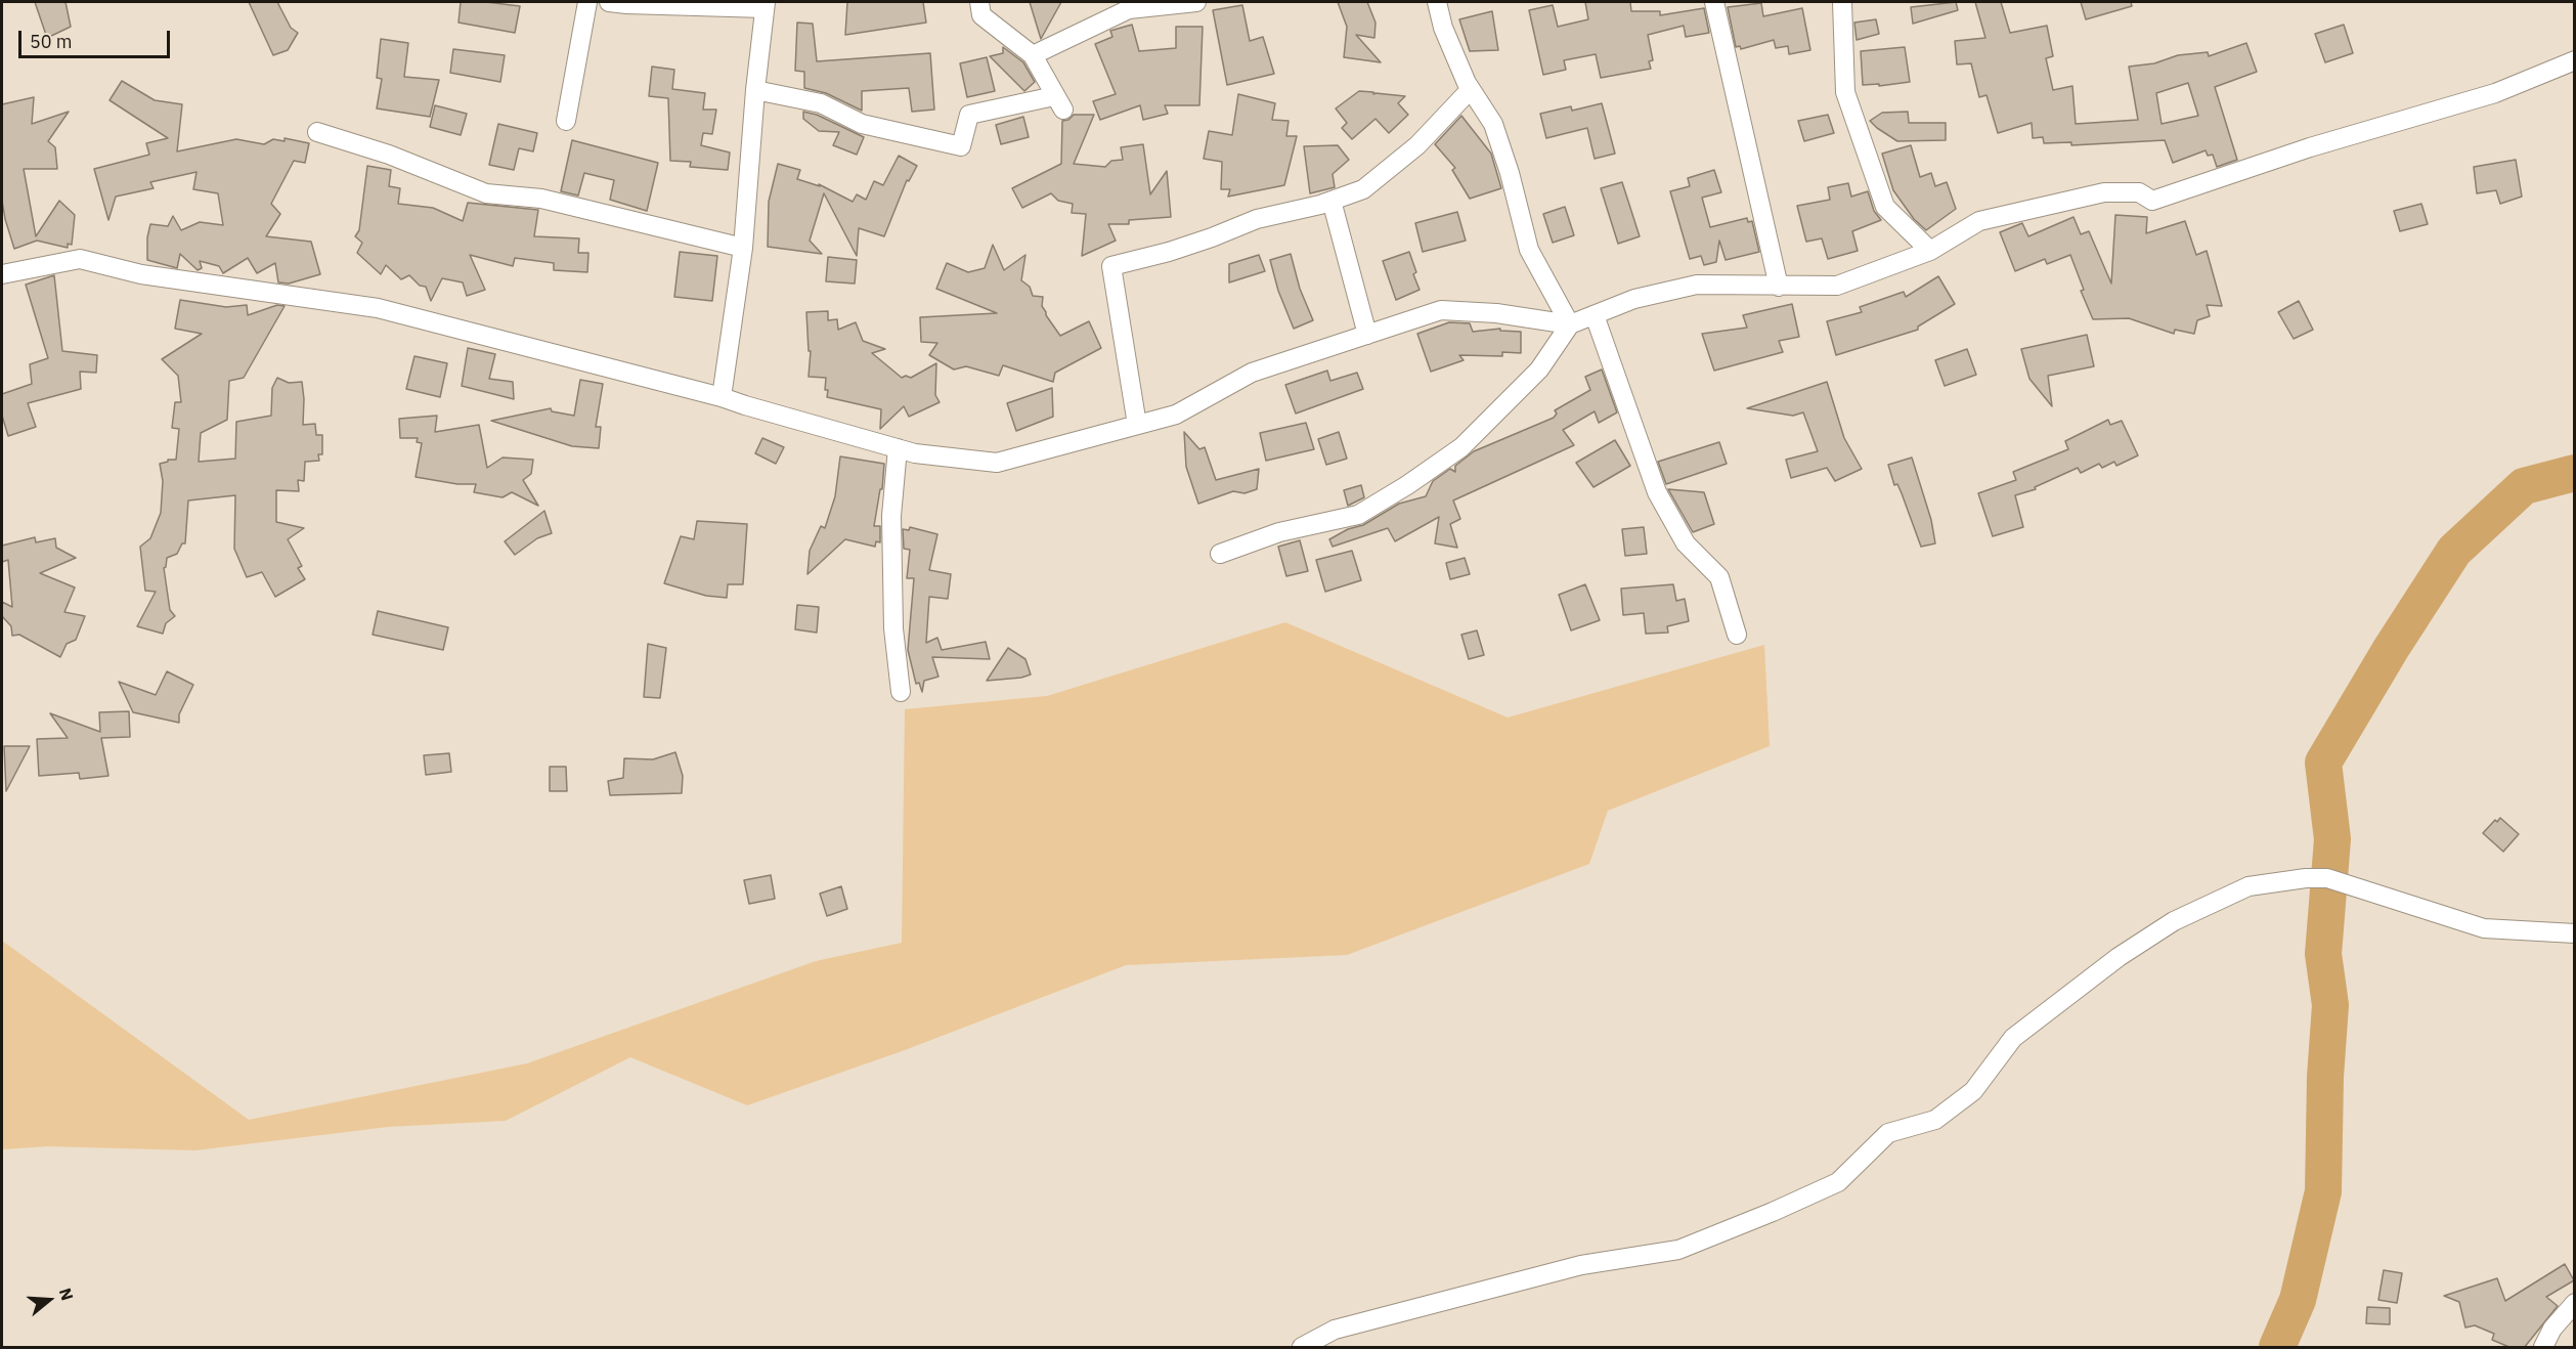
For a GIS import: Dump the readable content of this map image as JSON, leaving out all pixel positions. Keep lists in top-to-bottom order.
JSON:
{
  "scale_bar": "50 m",
  "north": "right"
}
